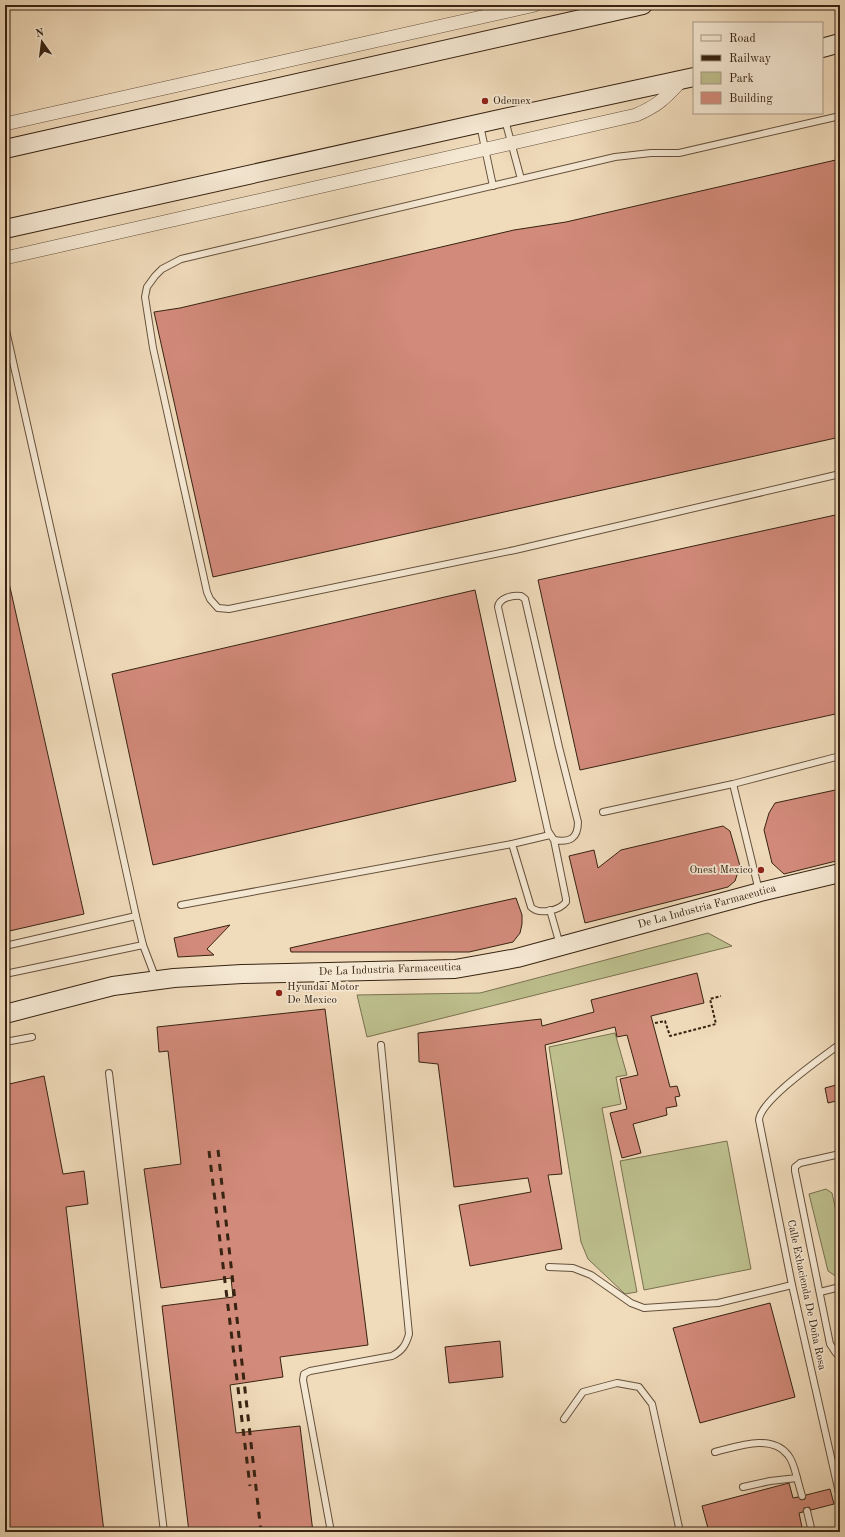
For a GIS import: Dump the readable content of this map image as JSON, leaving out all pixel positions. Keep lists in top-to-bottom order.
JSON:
{
  "streets": {
    "main road": ["De La Industria Farmaceutica"],
    "lane": ["Calle Exhacienda De Doña Rosa"]
  },
  "places": ["Odemex", "Onest Mexico", "Hyundai Motor De Mexico"],
  "legend": [
    "Road",
    "Railway",
    "Park",
    "Building"
  ],
  "north": "top"
}
